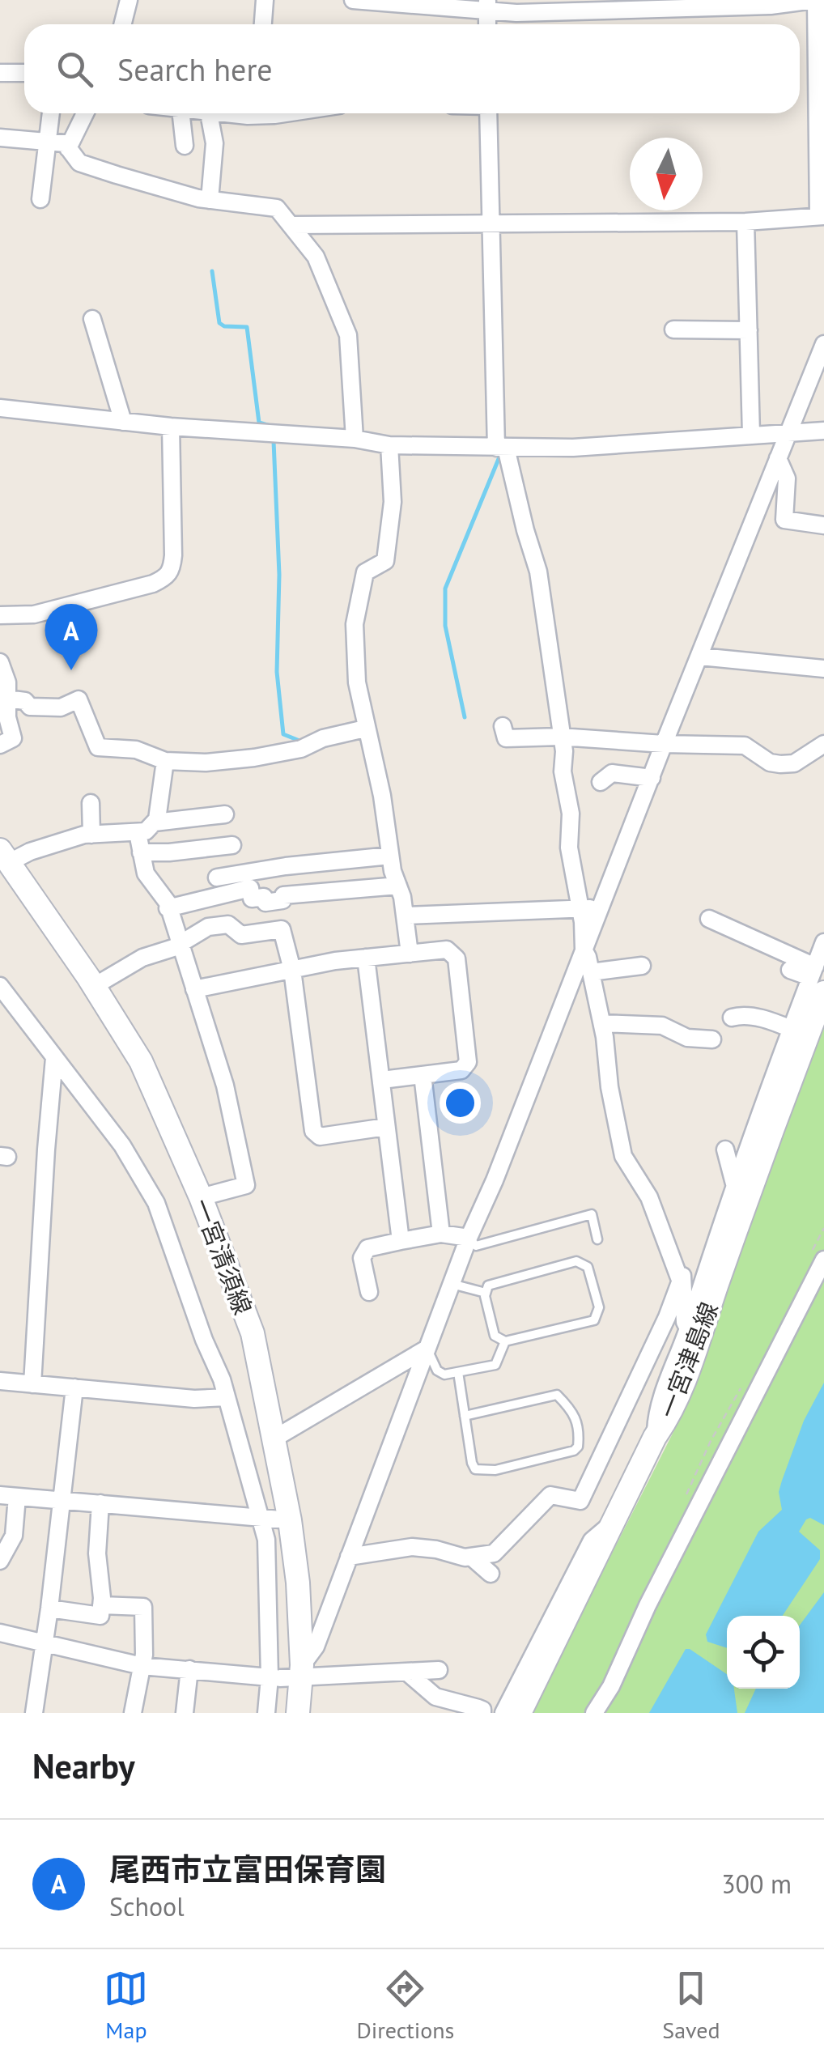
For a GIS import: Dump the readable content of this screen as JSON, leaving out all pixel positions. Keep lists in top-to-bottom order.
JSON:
{
  "streets": {
    "main road": ["一宮清須線", "一宮津島線"]
  },
  "north": "bottom",
  "page": {
    "search": "Search here",
    "pins": "A",
    "heading": "Nearby",
    "list": [
      {
        "mark": "A",
        "name": "尾西市立富田保育園",
        "note": "School",
        "value": "300 m"
      }
    ],
    "nav": ["Map", "Directions", "Saved"]
  }
}
